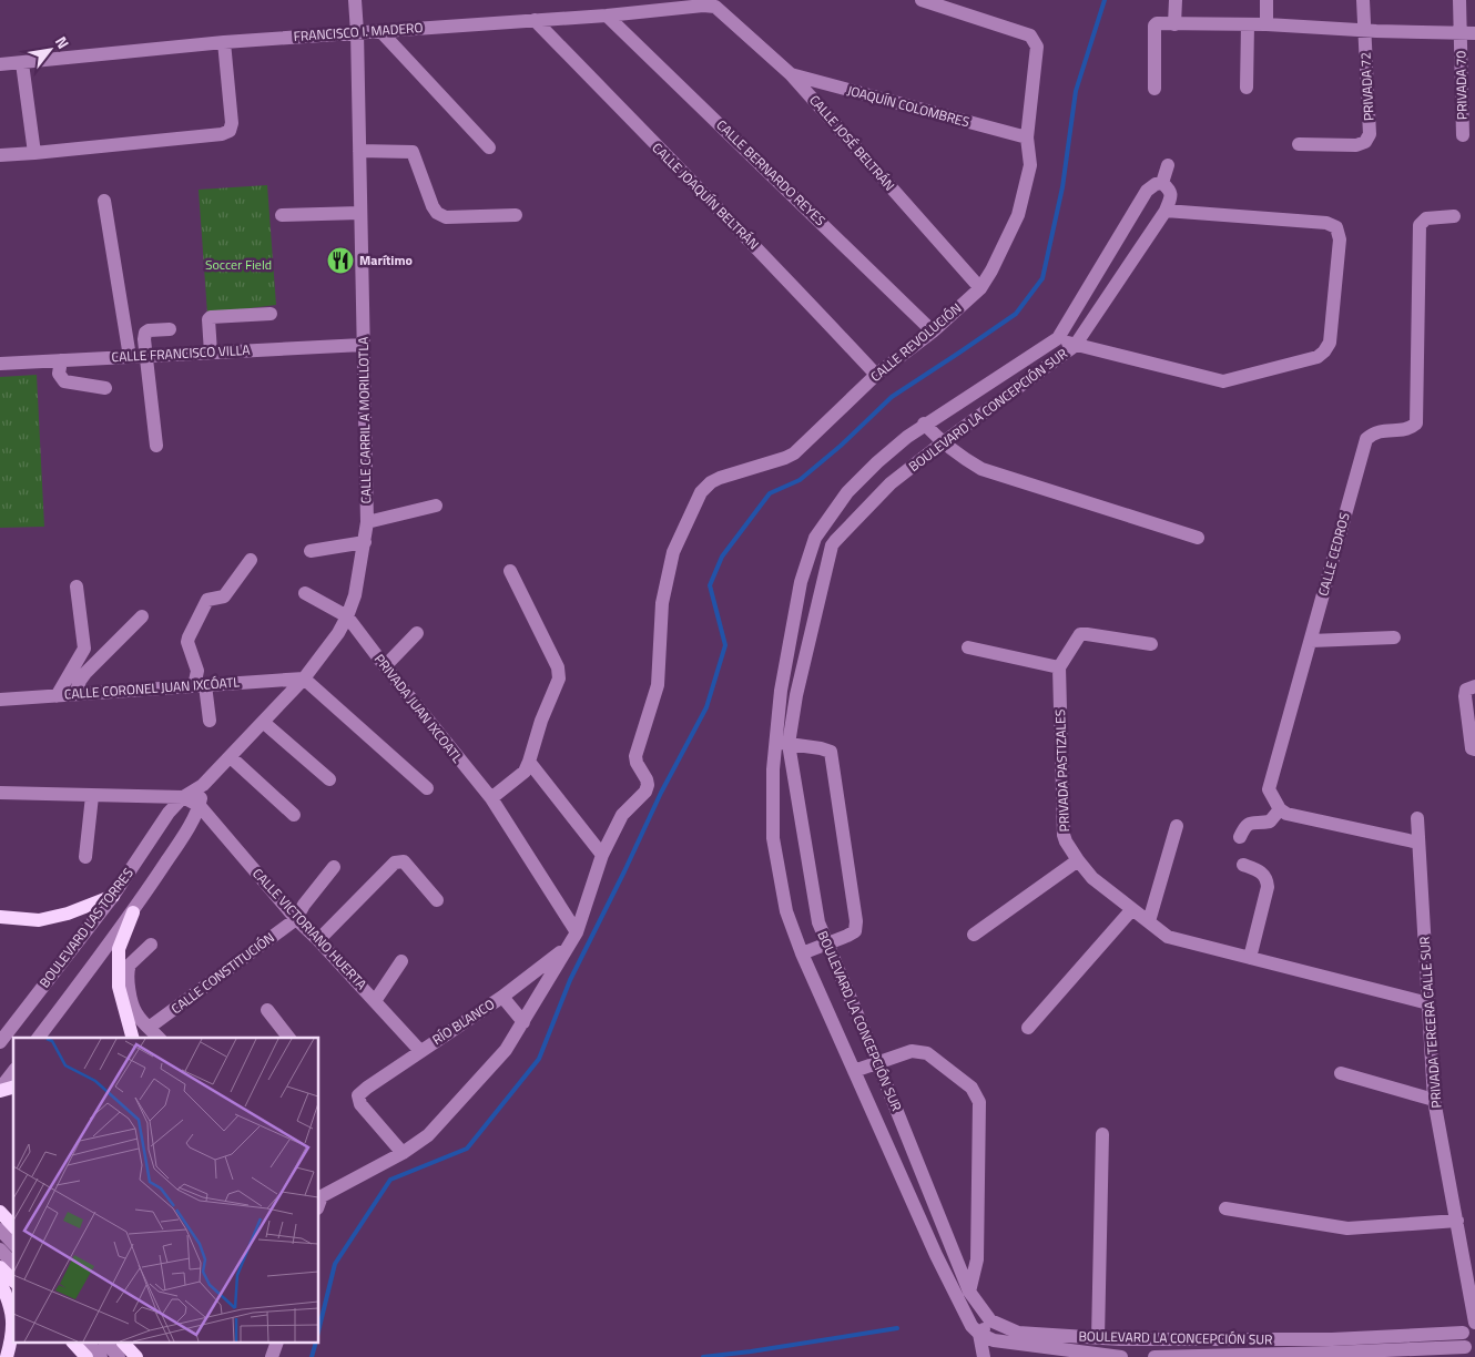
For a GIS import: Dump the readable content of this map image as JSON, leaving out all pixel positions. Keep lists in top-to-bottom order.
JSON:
{
  "streets": {
    "street": [
      "FRANCISCO I. MADERO",
      "PRIVADA 70",
      "PRIVADA 72",
      "JOAQUÍN COLOMBRES",
      "CALLE JOSÉ BELTRÁN",
      "CALLE BERNARDO REYES",
      "CALLE JOAQUÍN BELTRÁN",
      "CALLE REVOLUCIÓN",
      "CALLE FRANCISCO VILLA",
      "BOULEVARD LA CONCEPCIÓN SUR",
      "CALLE CARRIL A MORILLOTLA",
      "CALLE CEDROS",
      "CALLE CORONEL JUAN IXCÓATL",
      "PRIVADA JUAN IXCOATL",
      "PRIVADA PASTIZALES",
      "BOULEVARD LAS TORRES",
      "CALLE VICTORIANO HUERTA",
      "CALLE CONSTITUCIÓN",
      "RÍO BLANCO",
      "PRIVADA TERCERA CALLE SUR"
    ]
  },
  "crossings": [
    ["FRANCISCO I. MADERO", "CALLE JOSÉ BELTRÁN"],
    ["FRANCISCO I. MADERO", "CALLE BERNARDO REYES"],
    ["FRANCISCO I. MADERO", "CALLE JOAQUÍN BELTRÁN"],
    ["FRANCISCO I. MADERO", "CALLE CARRIL A MORILLOTLA"],
    ["JOAQUÍN COLOMBRES", "CALLE JOSÉ BELTRÁN"],
    ["JOAQUÍN COLOMBRES", "CALLE REVOLUCIÓN"],
    ["CALLE JOSÉ BELTRÁN", "CALLE REVOLUCIÓN"],
    ["CALLE BERNARDO REYES", "CALLE REVOLUCIÓN"],
    ["CALLE JOAQUÍN BELTRÁN", "CALLE REVOLUCIÓN"],
    ["CALLE FRANCISCO VILLA", "CALLE CARRIL A MORILLOTLA"],
    ["CALLE CARRIL A MORILLOTLA", "CALLE CORONEL JUAN IXCÓATL"],
    ["CALLE CARRIL A MORILLOTLA", "PRIVADA JUAN IXCOATL"],
    ["CALLE CARRIL A MORILLOTLA", "BOULEVARD LAS TORRES"],
    ["PRIVADA PASTIZALES", "PRIVADA TERCERA CALLE SUR"],
    ["BOULEVARD LAS TORRES", "CALLE VICTORIANO HUERTA"],
    ["CALLE VICTORIANO HUERTA", "CALLE CONSTITUCIÓN"],
    ["CALLE VICTORIANO HUERTA", "RÍO BLANCO"]
  ],
  "parks": ["Soccer Field"],
  "places": {
    "restaurant": ["Marítimo"]
  },
  "north": "top right"
}
